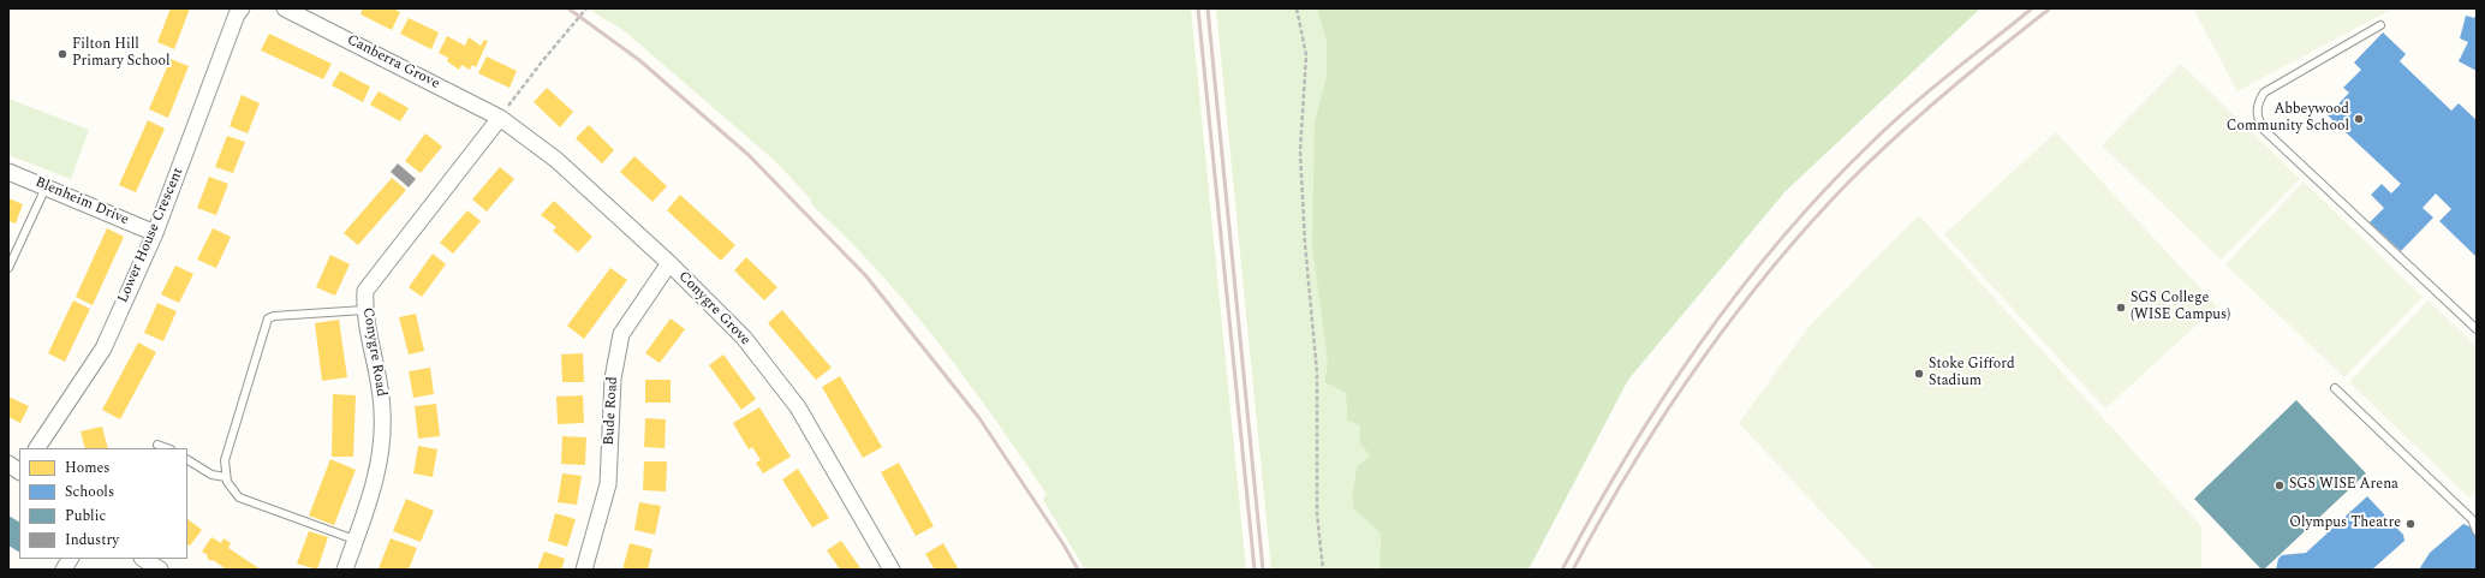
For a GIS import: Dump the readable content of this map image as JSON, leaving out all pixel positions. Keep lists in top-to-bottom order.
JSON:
{
  "streets": {
    "street": [
      "Canberra Grove",
      "Blenheim Drive",
      "Lower House Crescent",
      "Conygre Grove",
      "Conygre Road",
      "Bude Road"
    ]
  },
  "crossings": [
    ["Canberra Grove", "Conygre Grove"],
    ["Canberra Grove", "Conygre Road"],
    ["Blenheim Drive", "Lower House Crescent"],
    ["Conygre Grove", "Conygre Road"],
    ["Conygre Grove", "Bude Road"]
  ],
  "places": [
    "Filton Hill Primary School",
    "Abbeywood Community School",
    "SGS College (WISE Campus)",
    "Stoke Gifford Stadium",
    "SGS WISE Arena",
    "Olympus Theatre"
  ],
  "legend": [
    "Homes",
    "Schools",
    "Public",
    "Industry"
  ]
}
